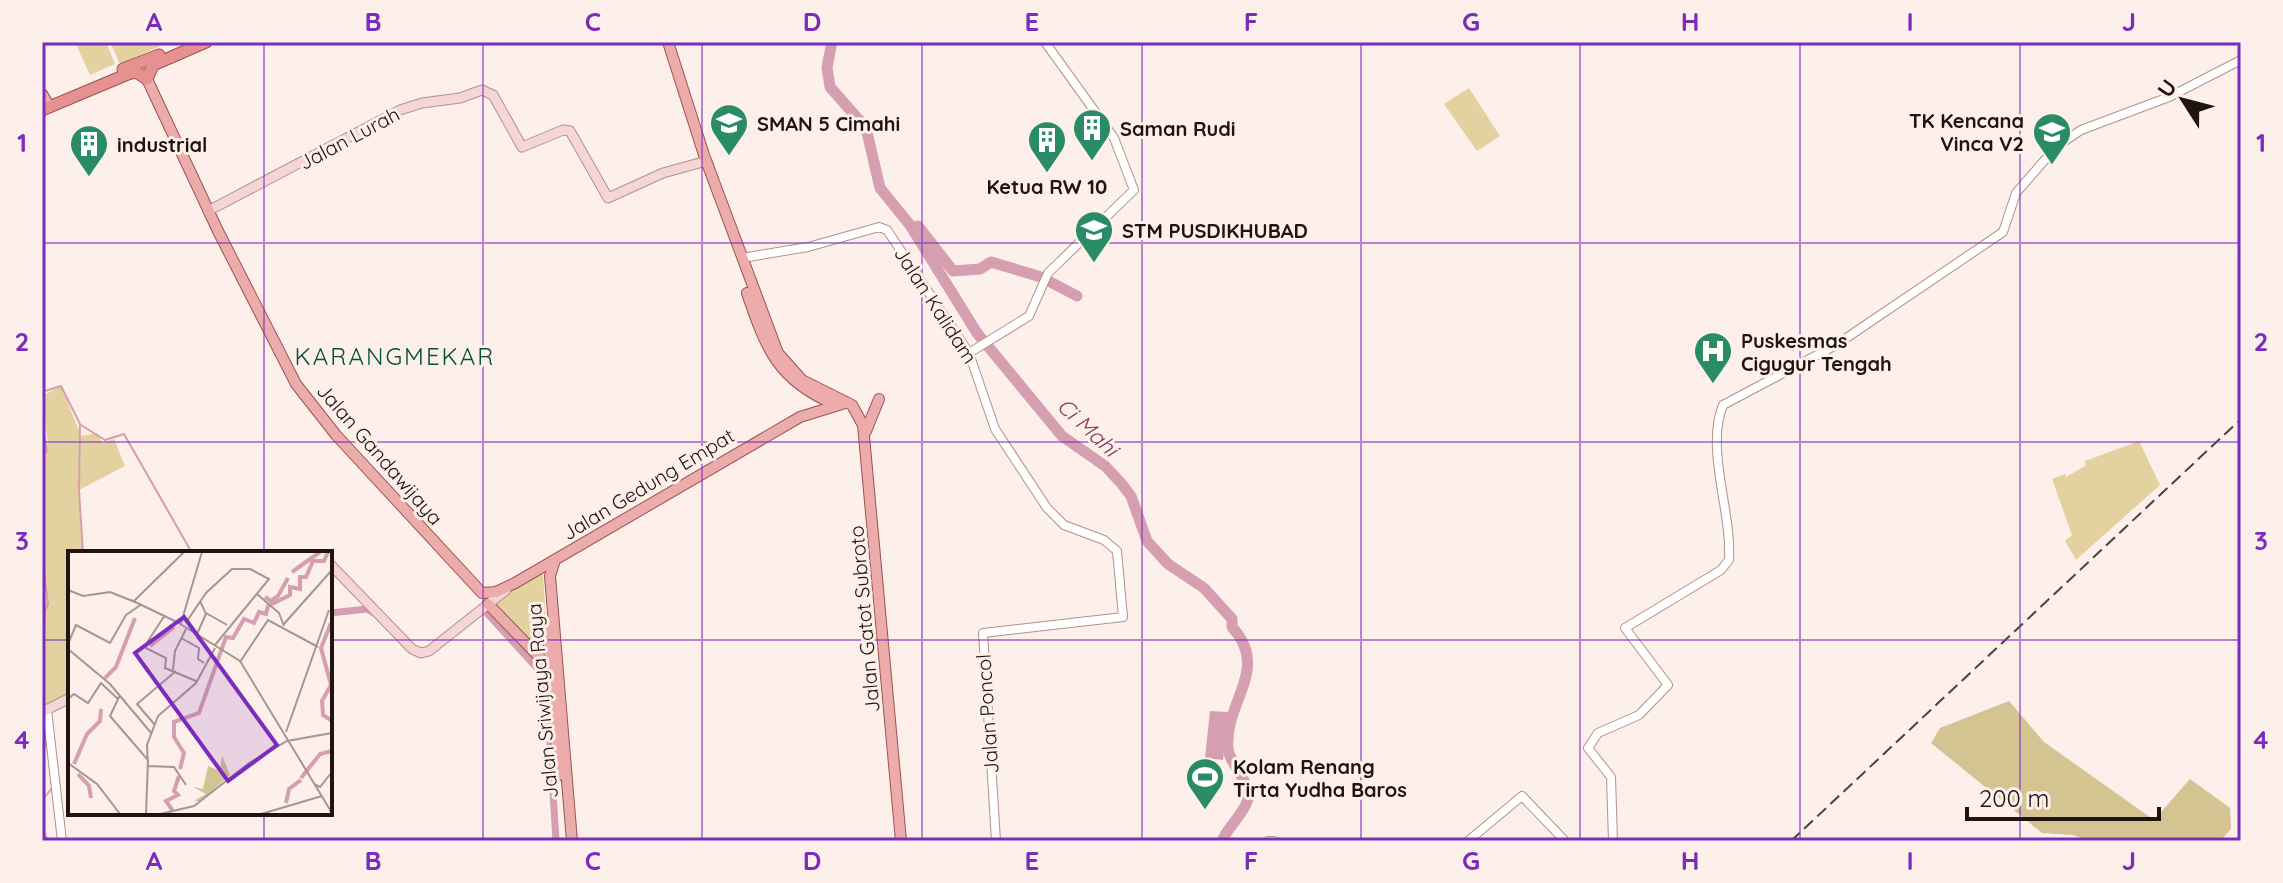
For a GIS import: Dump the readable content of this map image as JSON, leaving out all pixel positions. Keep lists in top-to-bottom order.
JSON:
{
  "streets": {
    "main road": [
      "Jalan Lurah",
      "Jalan Gandawijaya",
      "Jalan Gedung Empat",
      "Jalan Gatot Subroto",
      "Jalan Sriwijaya Raya"
    ],
    "street": ["Jalan Kalidam", "Jalan Poncol"]
  },
  "crossings": [
    ["Jalan Lurah", "Jalan Gandawijaya"],
    ["Jalan Kalidam", "Jalan Poncol"],
    ["Jalan Gandawijaya", "Jalan Gedung Empat"],
    ["Jalan Gedung Empat", "Jalan Gatot Subroto"],
    ["Jalan Gedung Empat", "Jalan Sriwijaya Raya"]
  ],
  "districts": ["KARANGMEKAR"],
  "water": ["Ci Mahi"],
  "places": {
    "school or university": ["SMAN 5 Cimahi", "TK Kencana Vinca V2", "STM PUSDIKHUBAD"],
    "building": ["Saman Rudi", "Ketua RW 10", "industrial"],
    "hospital": ["Puskesmas Cigugur Tengah"],
    "sports": ["Kolam Renang Tirta Yudha Baros"]
  },
  "scale_bar": "200 m",
  "north": "top left",
  "grid": {
    "columns": [
      "A",
      "B",
      "C",
      "D",
      "E",
      "F",
      "G",
      "H",
      "I",
      "J"
    ],
    "rows": [
      "1",
      "2",
      "3",
      "4"
    ]
  }
}
